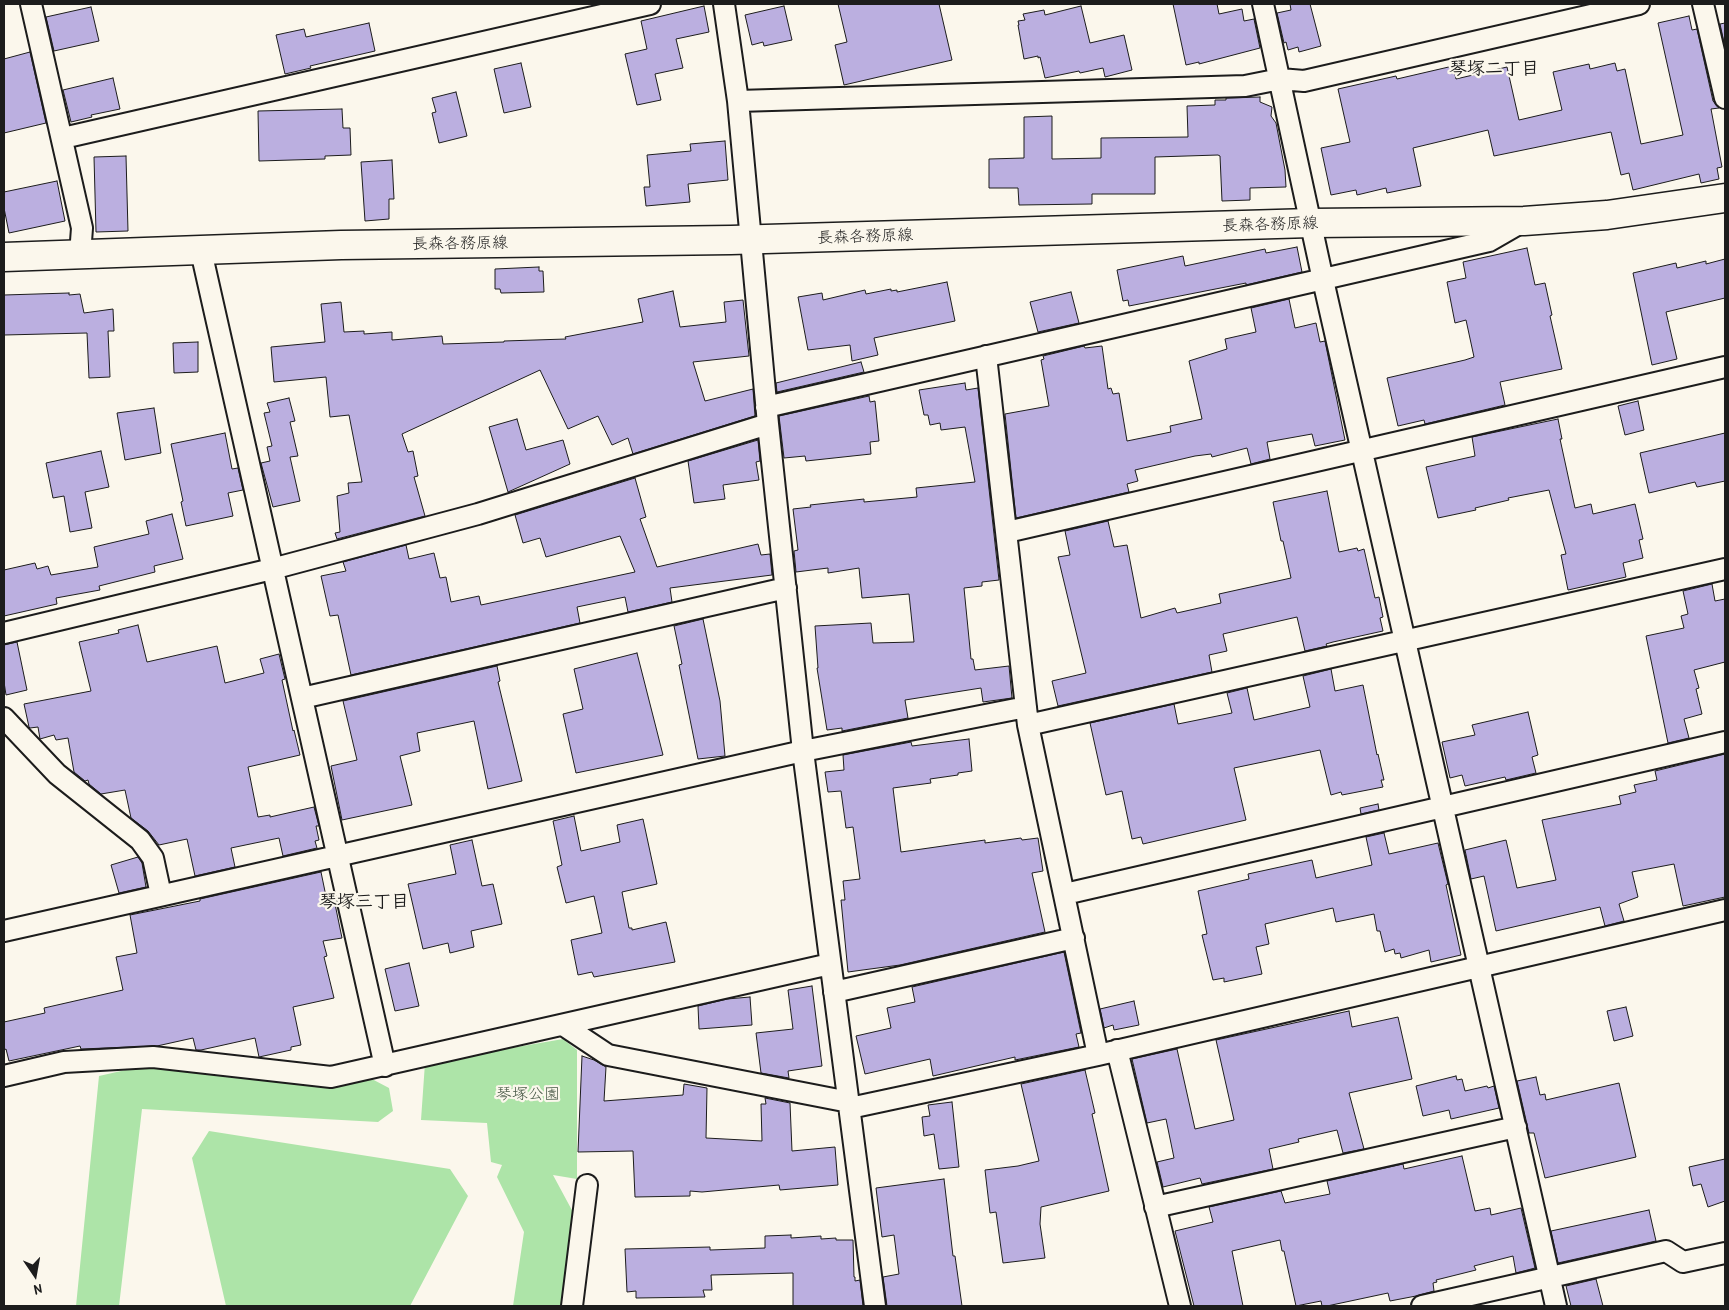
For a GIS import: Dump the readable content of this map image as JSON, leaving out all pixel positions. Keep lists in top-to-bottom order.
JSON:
{
  "streets": {
    "main road": ["長森各務原線"]
  },
  "districts": ["琴塚二丁目", "琴塚三丁目"],
  "parks": ["琴塚公園"],
  "north": "bottom"
}
